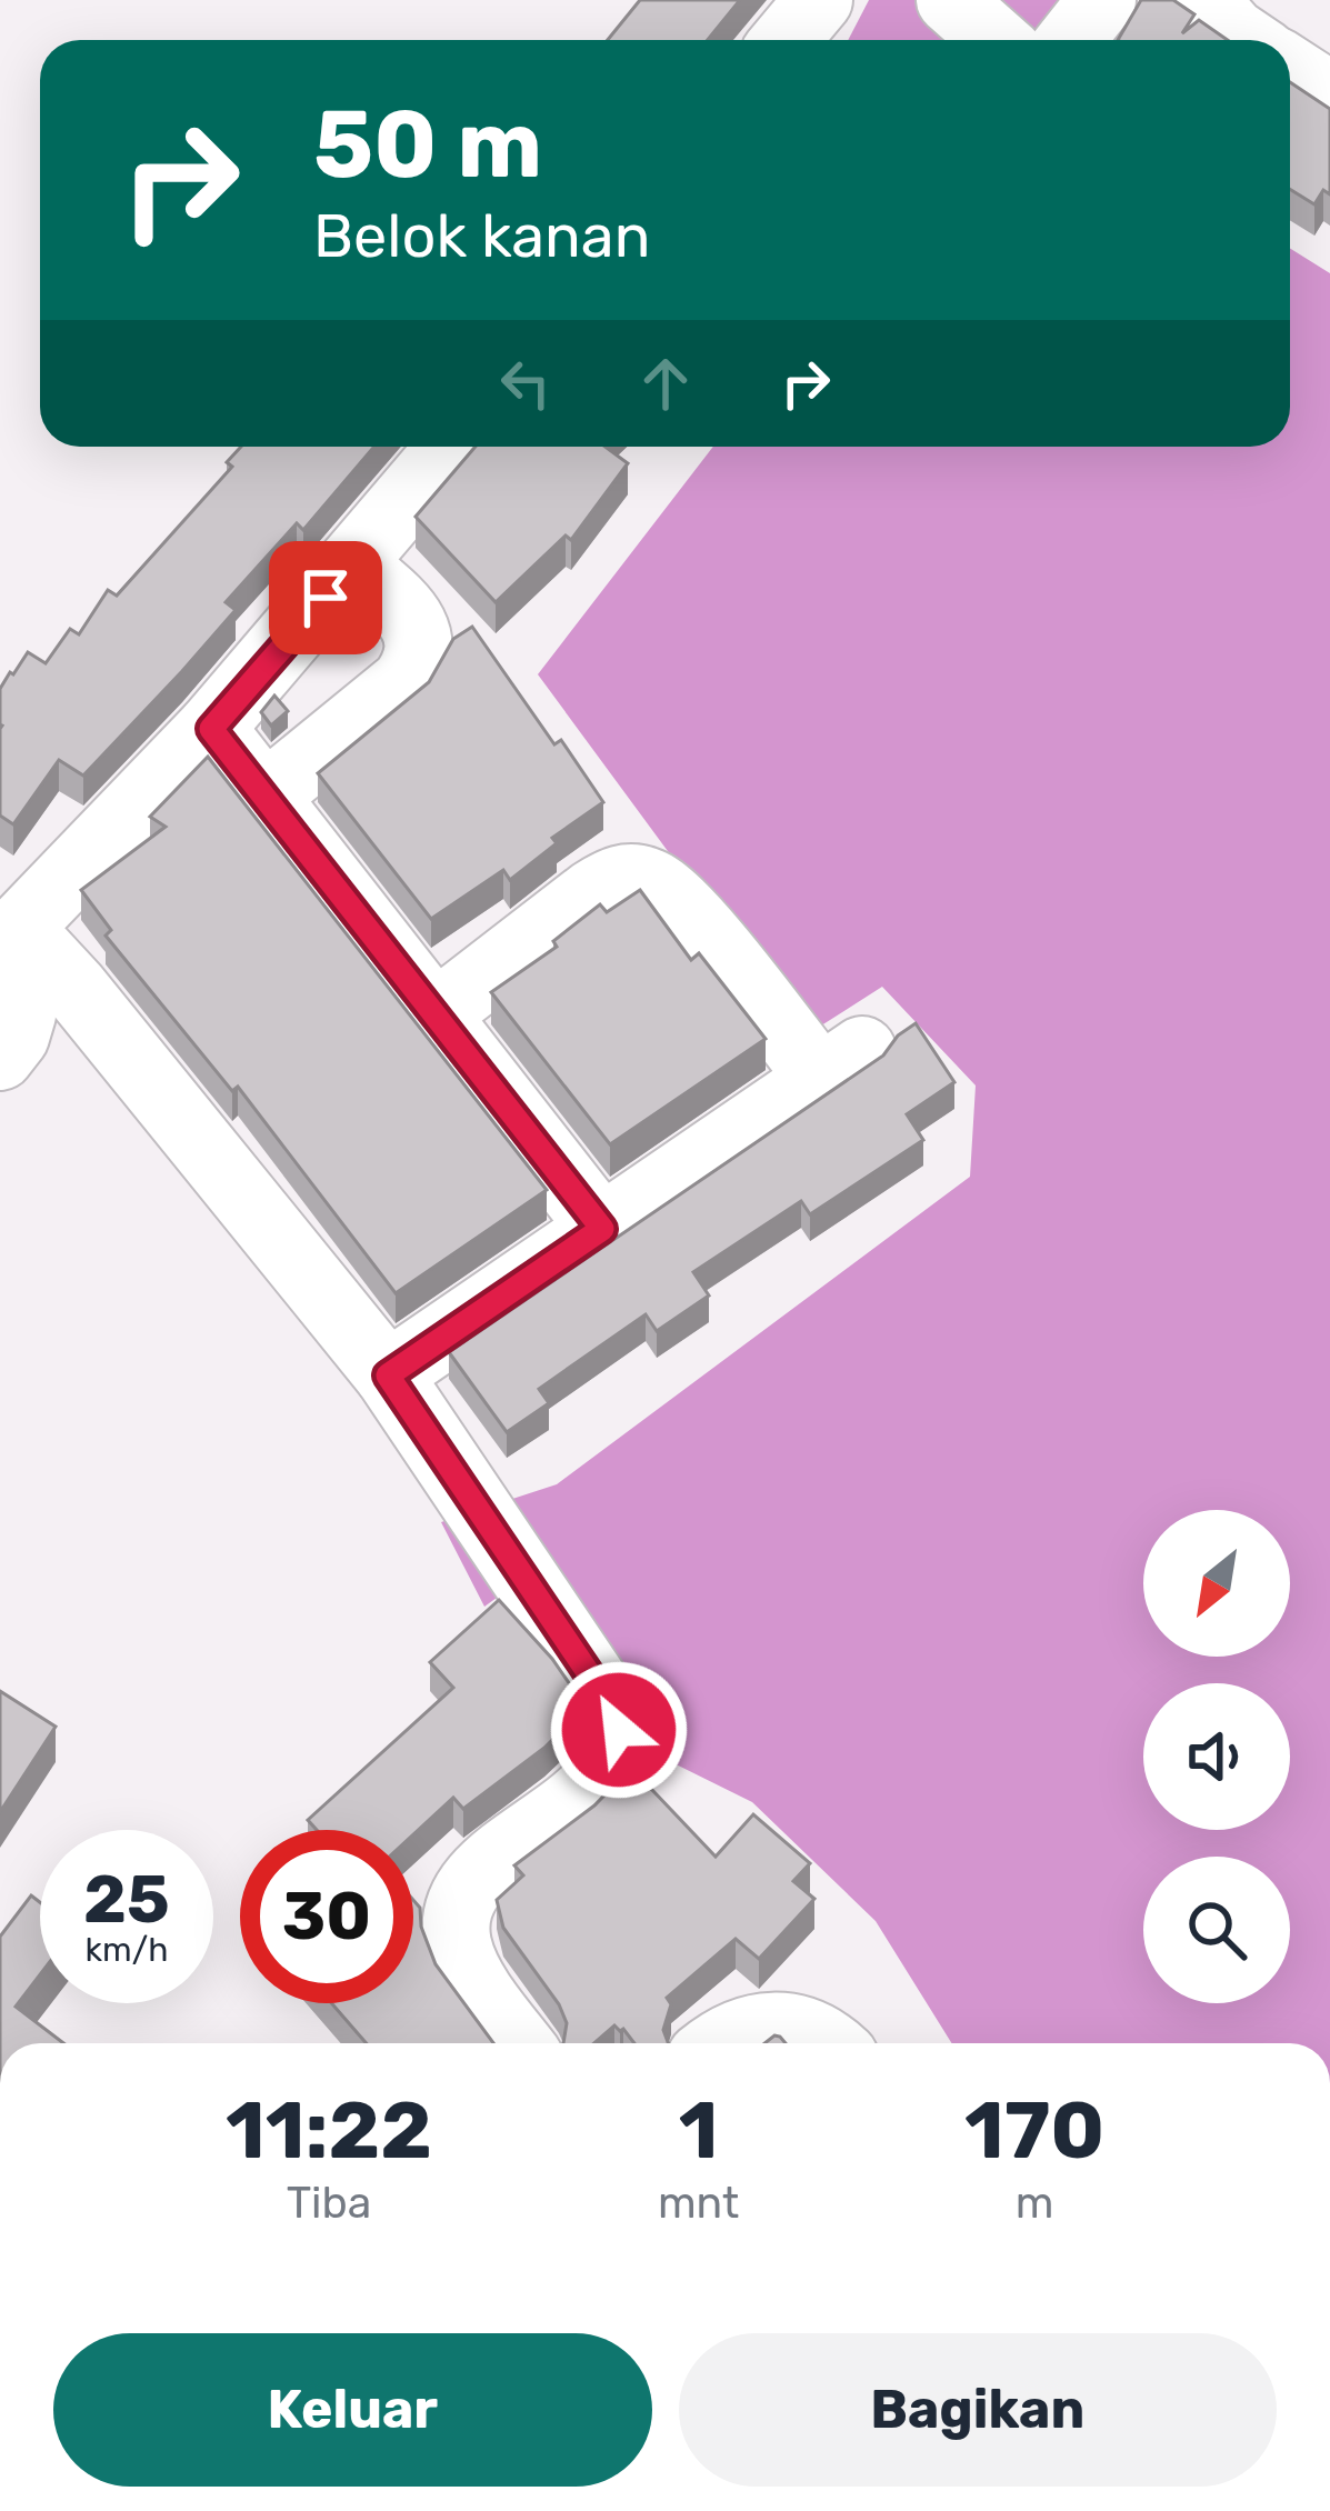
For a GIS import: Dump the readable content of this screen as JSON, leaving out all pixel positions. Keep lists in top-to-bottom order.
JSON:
{
  "north": "bottom left",
  "page": {
    "turn": ["50 m", "Belok kanan"],
    "speed": "25 km/h",
    "limit": "30",
    "eta": [
      "11:22",
      "Tiba",
      "1",
      "mnt",
      "170",
      "m"
    ],
    "buttons": ["Keluar", "Bagikan"]
  }
}
